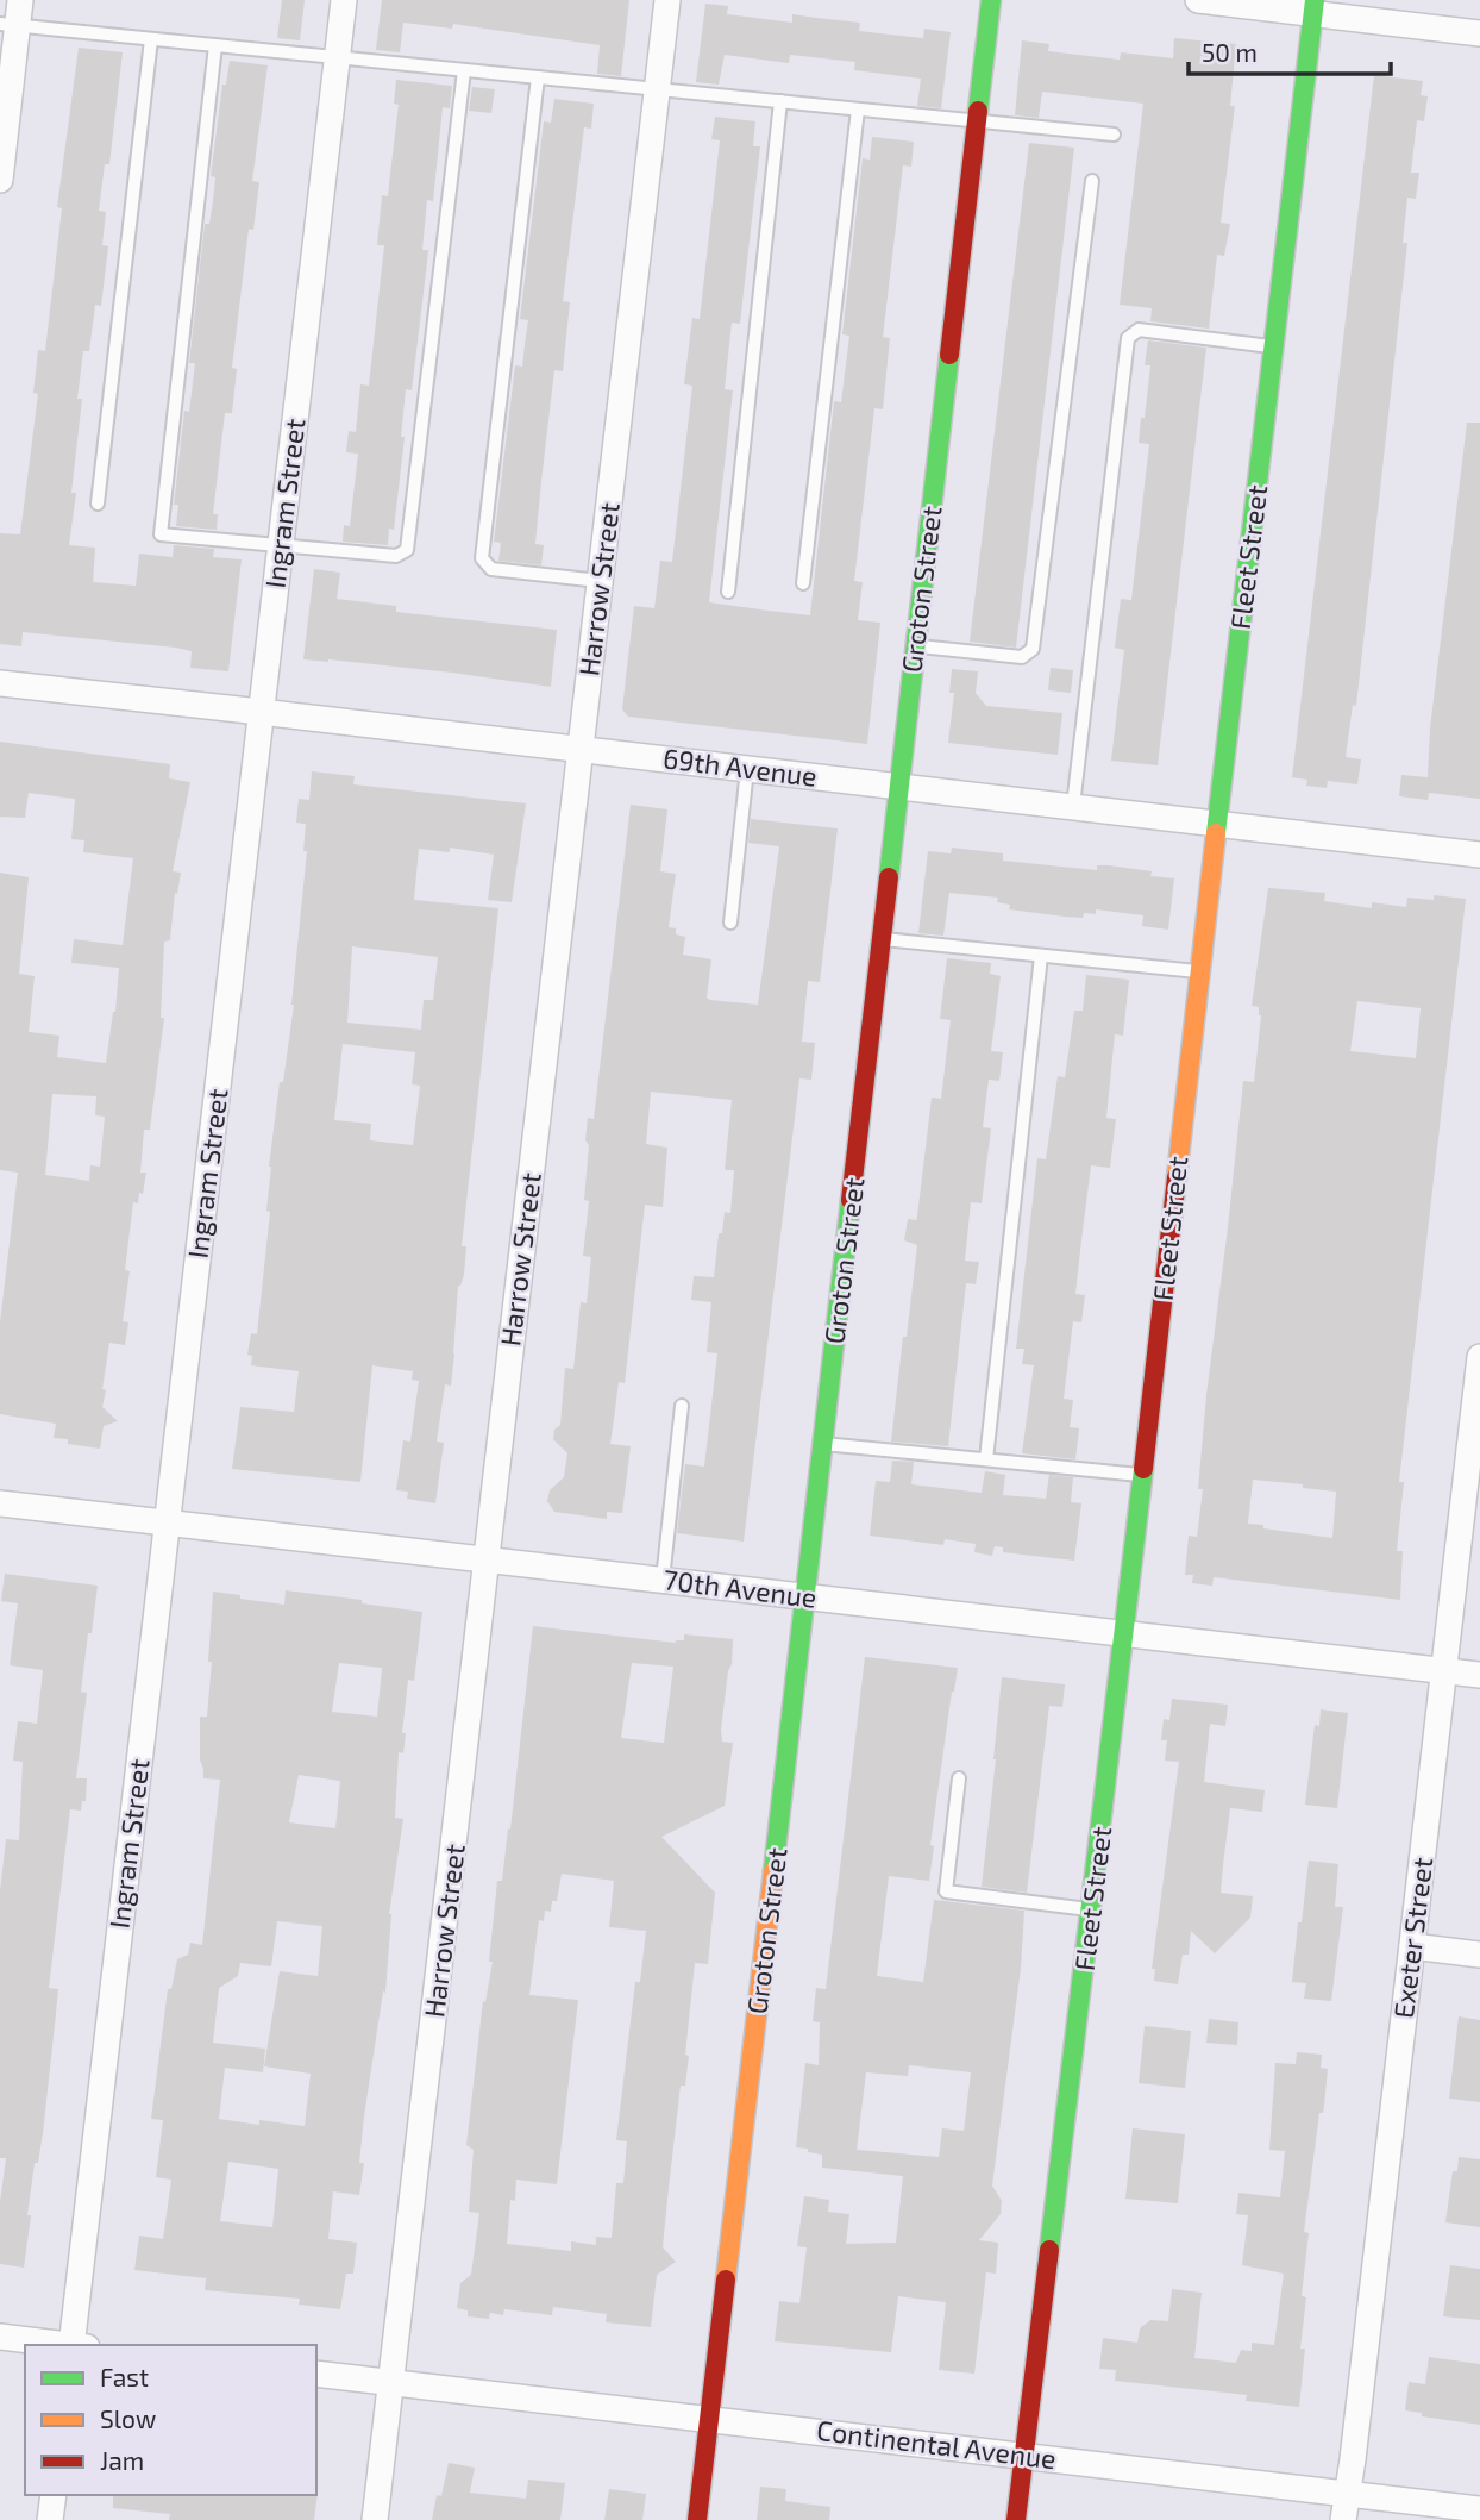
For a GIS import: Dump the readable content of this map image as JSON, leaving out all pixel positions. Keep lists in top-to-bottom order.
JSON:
{
  "streets": {
    "street": [
      "Ingram Street",
      "Fleet Street",
      "Harrow Street",
      "Groton Street",
      "69th Avenue",
      "70th Avenue",
      "Exeter Street",
      "Continental Avenue"
    ]
  },
  "crossings": [
    ["Ingram Street", "69th Avenue"],
    ["Ingram Street", "70th Avenue"],
    ["Fleet Street", "69th Avenue"],
    ["Fleet Street", "70th Avenue"],
    ["Fleet Street", "Continental Avenue"],
    ["Harrow Street", "69th Avenue"],
    ["Harrow Street", "70th Avenue"],
    ["Harrow Street", "Continental Avenue"],
    ["Groton Street", "69th Avenue"],
    ["Groton Street", "70th Avenue"],
    ["Groton Street", "Continental Avenue"],
    ["70th Avenue", "Exeter Street"],
    ["Exeter Street", "Continental Avenue"]
  ],
  "legend": ["Fast", "Slow", "Jam"],
  "scale_bar": "50 m"
}
